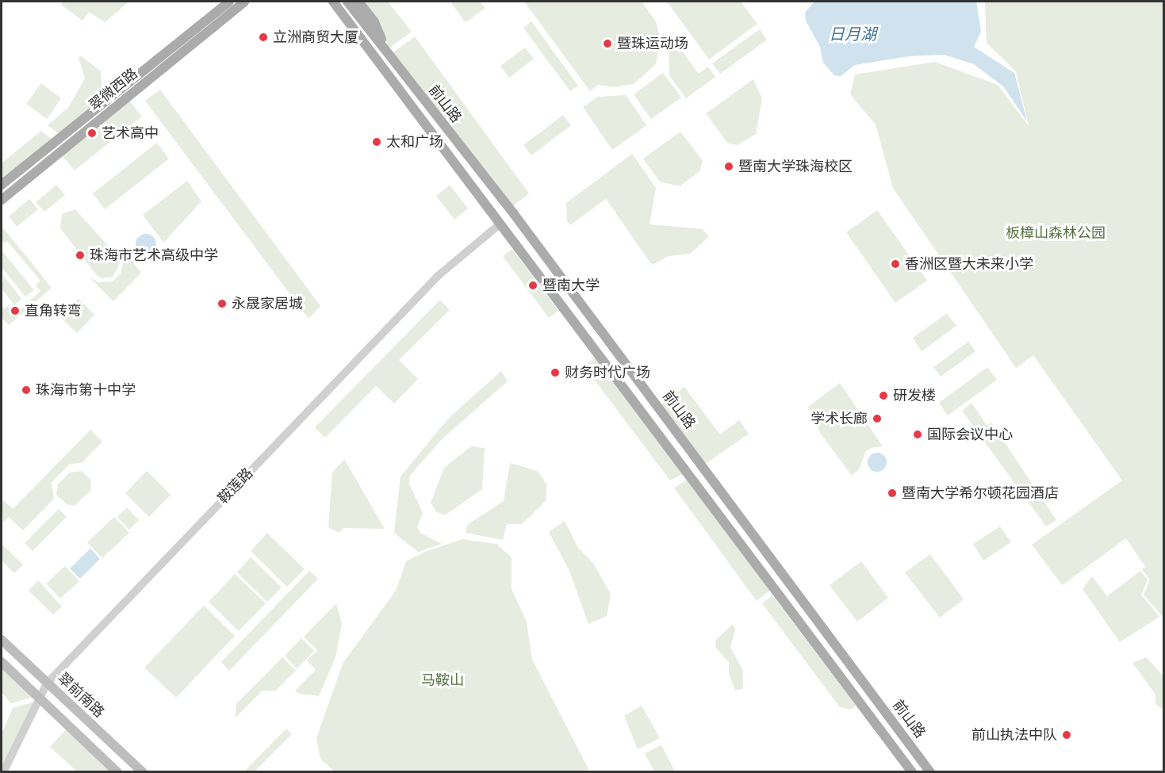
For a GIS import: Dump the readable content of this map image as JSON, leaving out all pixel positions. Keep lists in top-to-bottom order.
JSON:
{
  "streets": {
    "main road": ["翠微西路", "前山路", "翠前南路"],
    "street": ["鞍莲路"]
  },
  "crossings": [
    ["前山路", "鞍莲路"],
    ["鞍莲路", "翠前南路"]
  ],
  "water": ["日月湖"],
  "parks": ["板樟山森林公园", "马鞍山"],
  "places": [
    "立洲商贸大厦",
    "暨珠运动场",
    "艺术高中",
    "太和广场",
    "暨南大学珠海校区",
    "珠海市艺术高级中学",
    "香洲区暨大未来小学",
    "暨南大学",
    "永晟家居城",
    "直角转弯",
    "财务时代广场",
    "珠海市第十中学",
    "研发楼",
    "学术长廊",
    "国际会议中心",
    "暨南大学希尔顿花园酒店",
    "前山执法中队"
  ]
}
